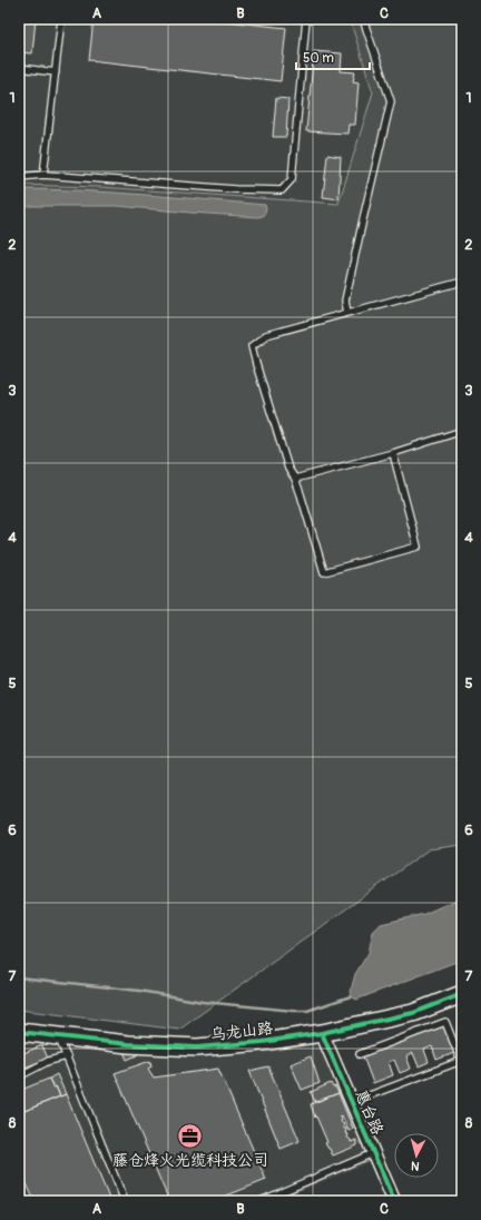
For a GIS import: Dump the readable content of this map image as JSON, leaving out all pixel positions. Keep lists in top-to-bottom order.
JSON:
{
  "streets": {
    "street": ["乌龙山路", "惠台路"]
  },
  "crossings": [
    ["乌龙山路", "惠台路"]
  ],
  "places": {
    "office": ["藤仓烽火光缆科技公司"]
  },
  "scale_bar": "50 m",
  "north": "bottom",
  "grid": {
    "columns": ["A", "B", "C"],
    "rows": [
      "1",
      "2",
      "3",
      "4",
      "5",
      "6",
      "7",
      "8"
    ]
  }
}
